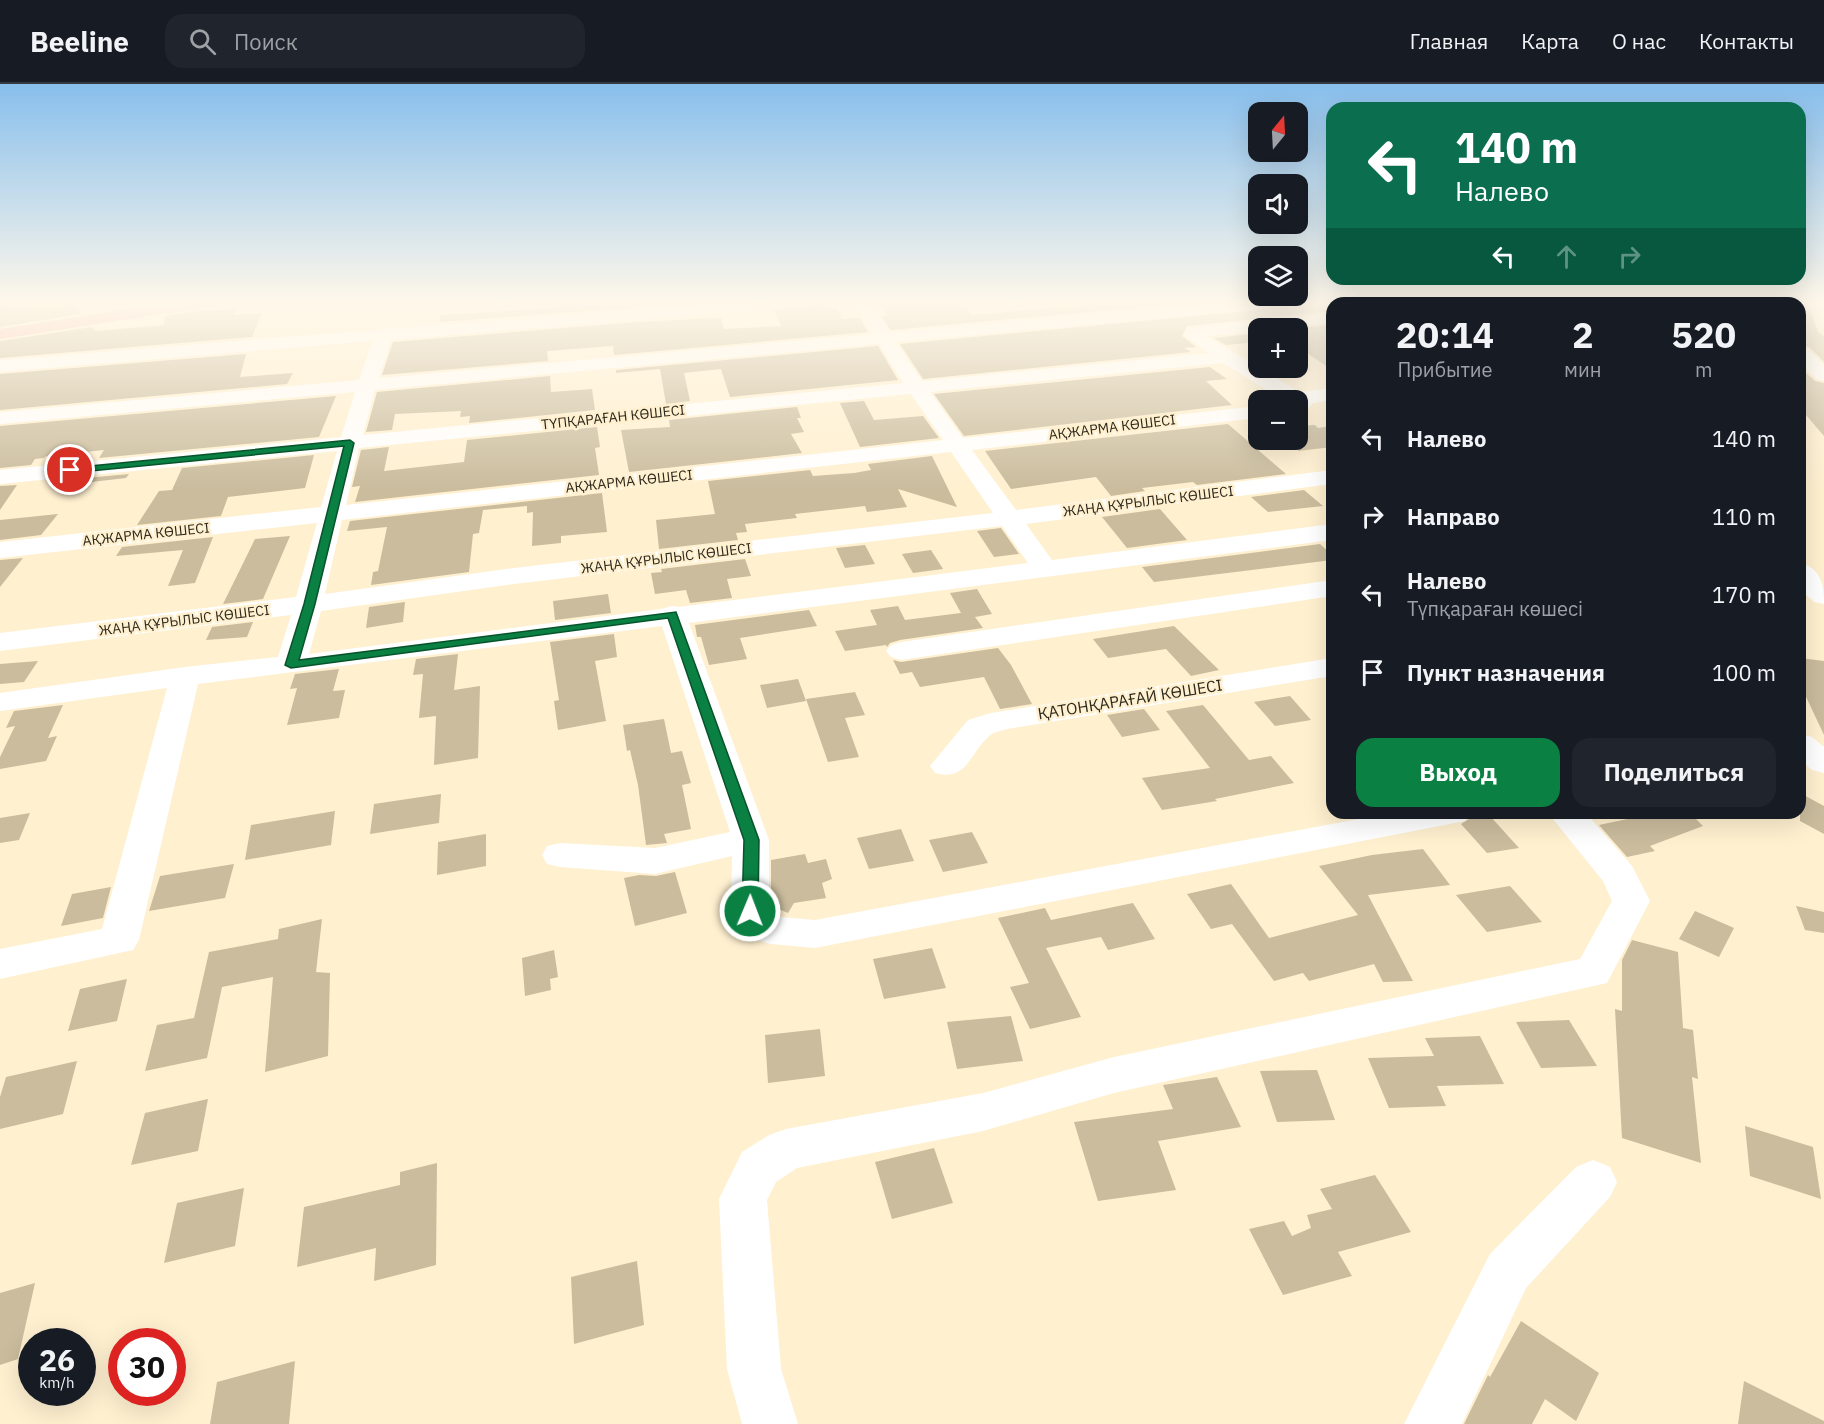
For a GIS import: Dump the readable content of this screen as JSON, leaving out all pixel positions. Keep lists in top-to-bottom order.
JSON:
{
  "streets": {
    "street": [
      "ТҮПҚАРАҒАН КӨШЕСІ",
      "АҚЖАРМА КӨШЕСІ",
      "ЖАҢА ҚҰРЫЛЫС КӨШЕСІ",
      "ҚАТОНҚАРАҒАЙ КӨШЕСІ"
    ]
  },
  "north": "top",
  "page": {
    "header": "Beeline",
    "search": "Поиск",
    "nav": [
      "Главная",
      "Карта",
      "О нас",
      "Контакты"
    ],
    "map_buttons": ["+", "−"],
    "turn": ["140 m", "Налево"],
    "eta": [
      "20:14",
      "Прибытие",
      "2",
      "мин",
      "520",
      "m"
    ],
    "list": [
      {
        "name": "Налево",
        "value": "140 m"
      },
      {
        "name": "Направо",
        "value": "110 m"
      },
      {
        "name": "Налево",
        "note": "Түпқараған көшесі",
        "value": "170 m"
      },
      {
        "name": "Пункт назначения",
        "value": "100 m"
      }
    ],
    "buttons": ["Выход", "Поделиться"],
    "speed": "26 km/h",
    "limit": "30"
  }
}
